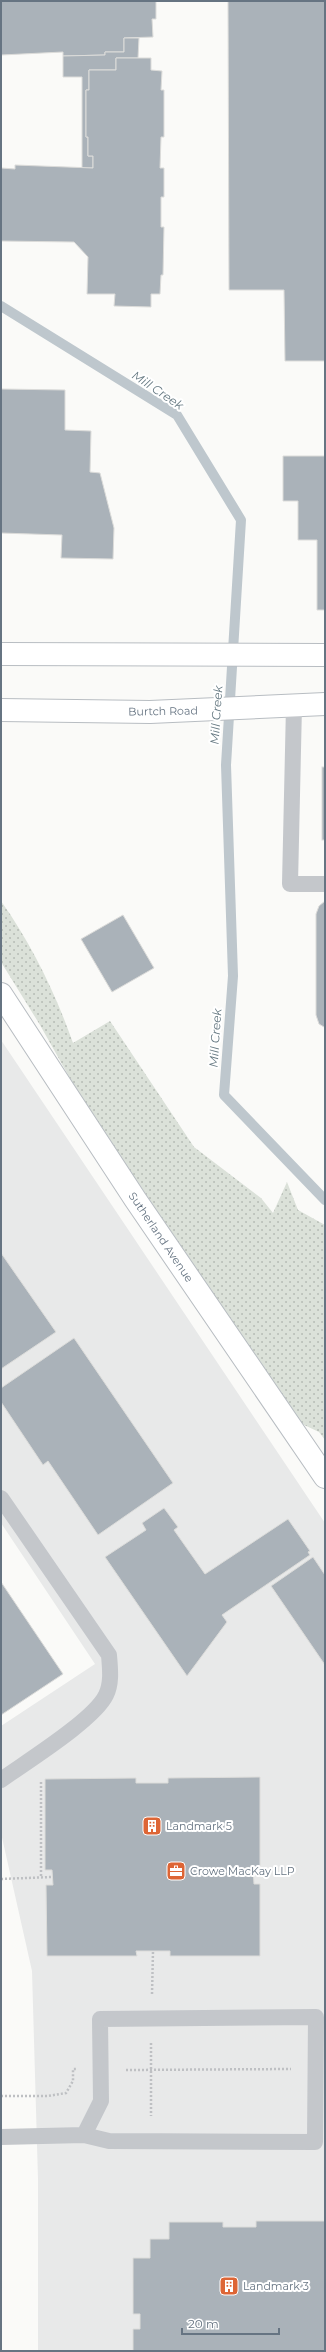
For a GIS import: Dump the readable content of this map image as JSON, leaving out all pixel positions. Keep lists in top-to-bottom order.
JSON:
{
  "streets": {
    "main road": ["Burtch Road", "Sutherland Avenue"]
  },
  "water": ["Mill Creek"],
  "places": {
    "building": ["Landmark 5", "Landmark 3"],
    "office": ["Crowe MacKay LLP"]
  },
  "scale_bar": "20 m"
}
